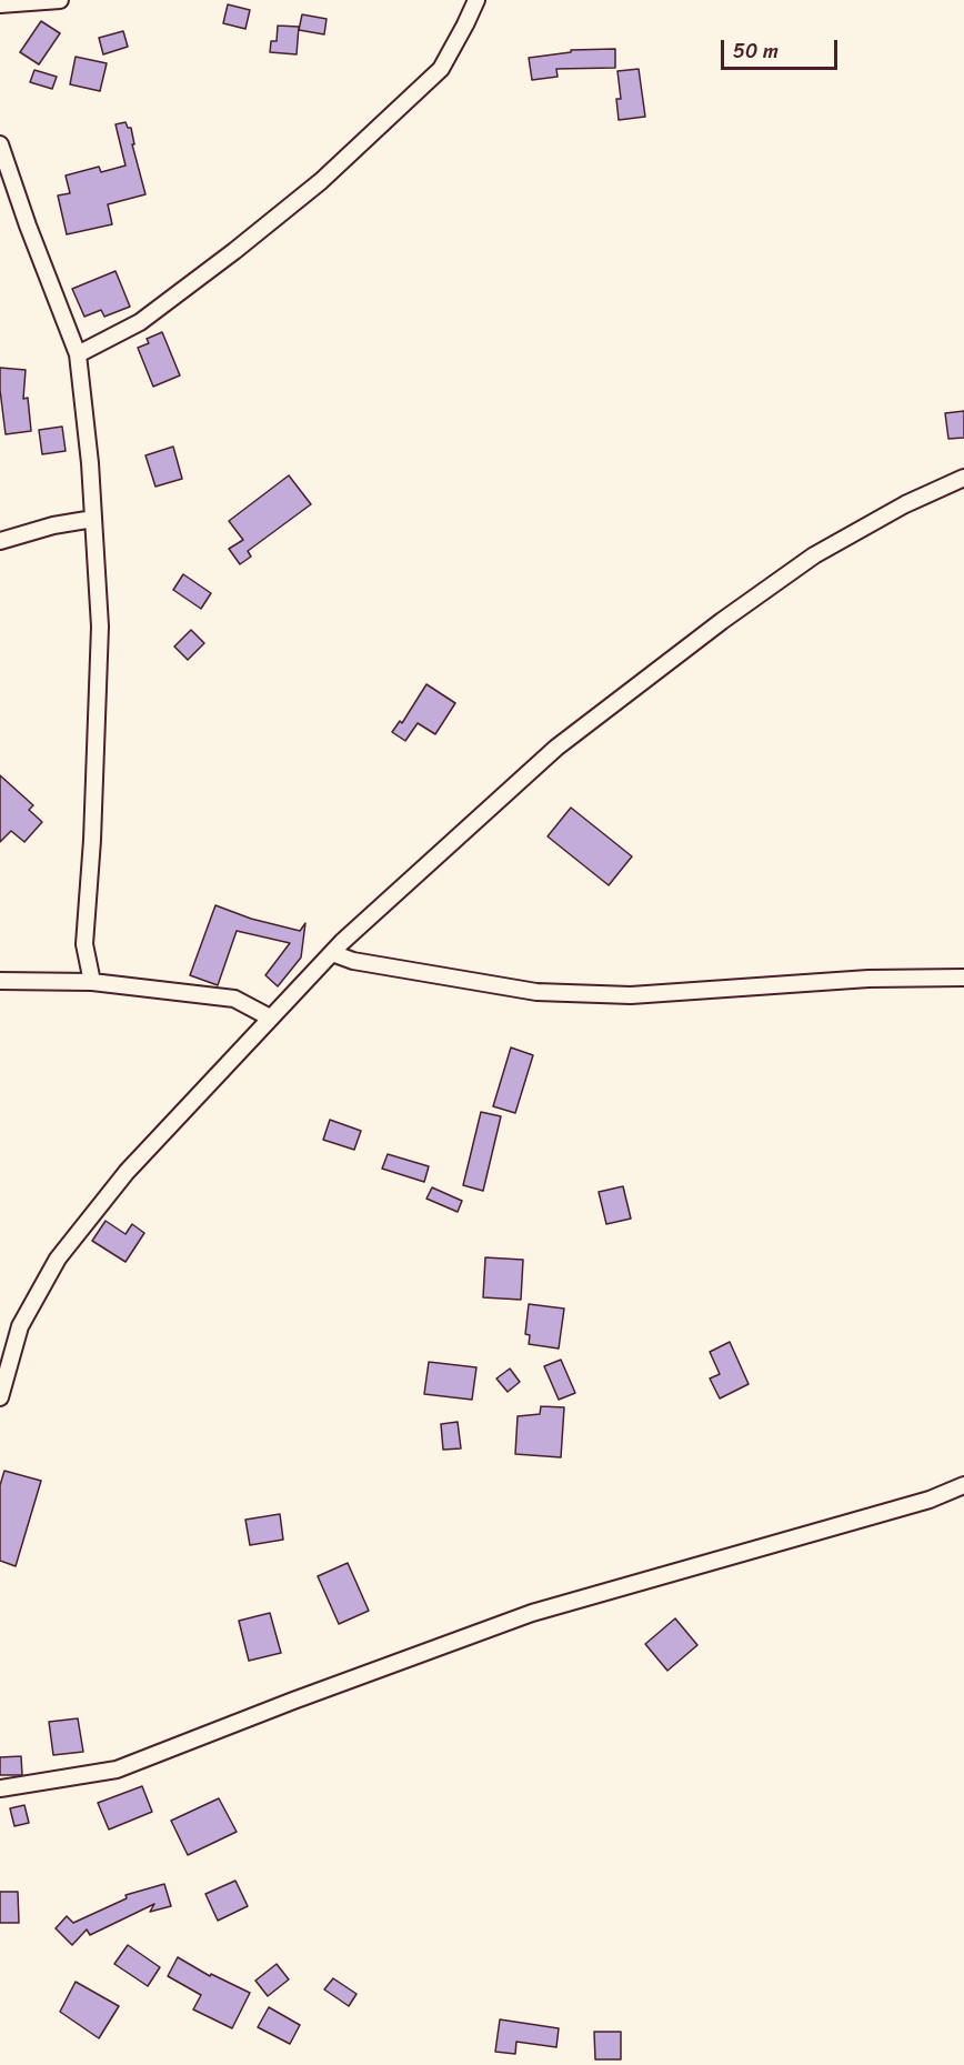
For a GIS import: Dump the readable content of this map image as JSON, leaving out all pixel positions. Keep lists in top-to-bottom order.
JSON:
{
  "scale_bar": "50 m"
}
